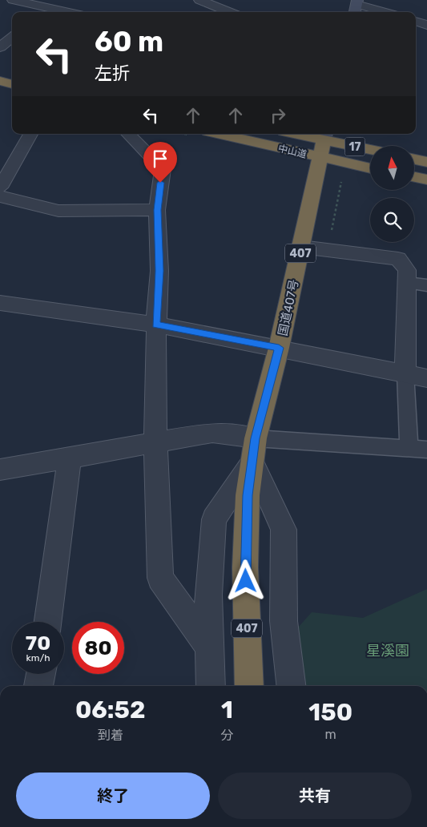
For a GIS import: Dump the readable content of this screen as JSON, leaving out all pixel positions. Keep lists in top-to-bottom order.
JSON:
{
  "streets": {
    "highway": [
      "17",
      "中山道",
      "407",
      "国道407号"
    ]
  },
  "crossings": [
    ["中山道", "国道407号"]
  ],
  "parks": ["星溪園"],
  "north": "top",
  "page": {
    "turn": ["60 m", "左折"],
    "speed": "70 km/h",
    "limit": "80",
    "eta": [
      "06:52",
      "到着",
      "1",
      "分",
      "150",
      "m"
    ],
    "buttons": ["終了", "共有"]
  }
}
